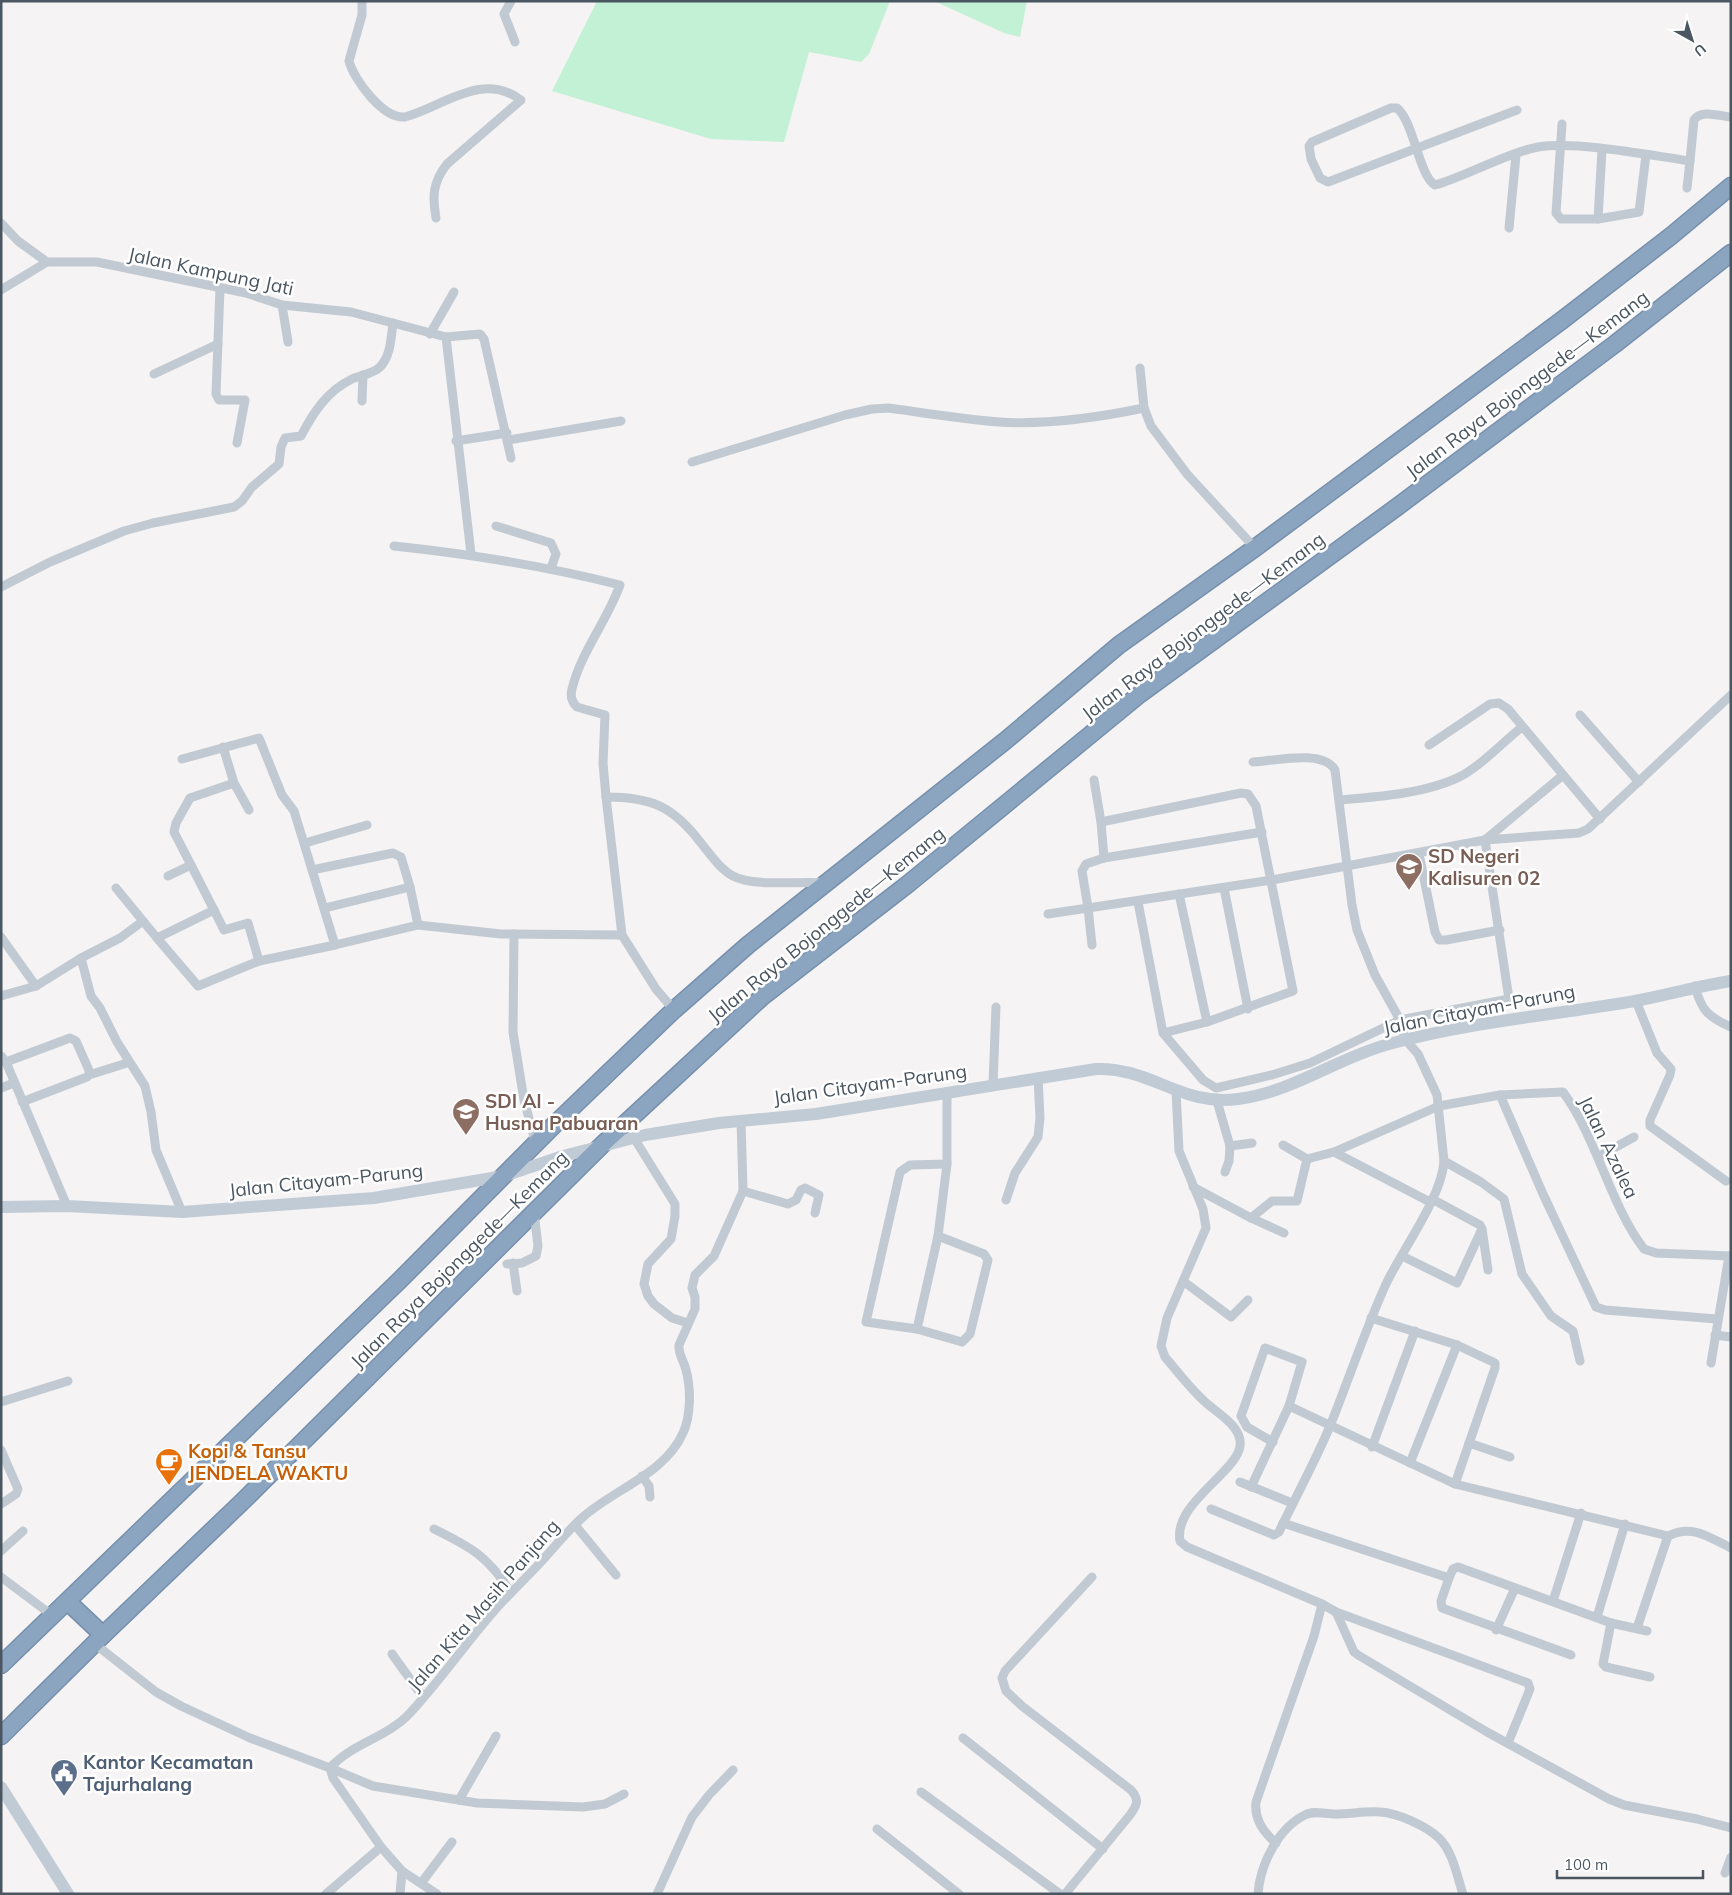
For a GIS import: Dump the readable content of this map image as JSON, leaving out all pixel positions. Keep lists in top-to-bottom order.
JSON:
{
  "streets": {
    "highway": ["Jalan Raya Bojonggede—Kemang"],
    "main road": ["Jalan Citayam-Parung"],
    "street": ["Jalan Kampung Jati", "Jalan Azalea", "Jalan Kita Masih Panjang"]
  },
  "crossings": [
    ["Jalan Raya Bojonggede—Kemang", "Jalan Citayam-Parung"],
    ["Jalan Citayam-Parung", "Jalan Kita Masih Panjang"]
  ],
  "places": {
    "school or university": ["SD Negeri Kalisuren 02", "SDI Al - Husna Pabuaran"],
    "cafe": ["Kopi & Tansu JENDELA WAKTU"],
    "public building": ["Kantor Kecamatan Tajurhalang"]
  },
  "scale_bar": "100 m",
  "north": "bottom right"
}
